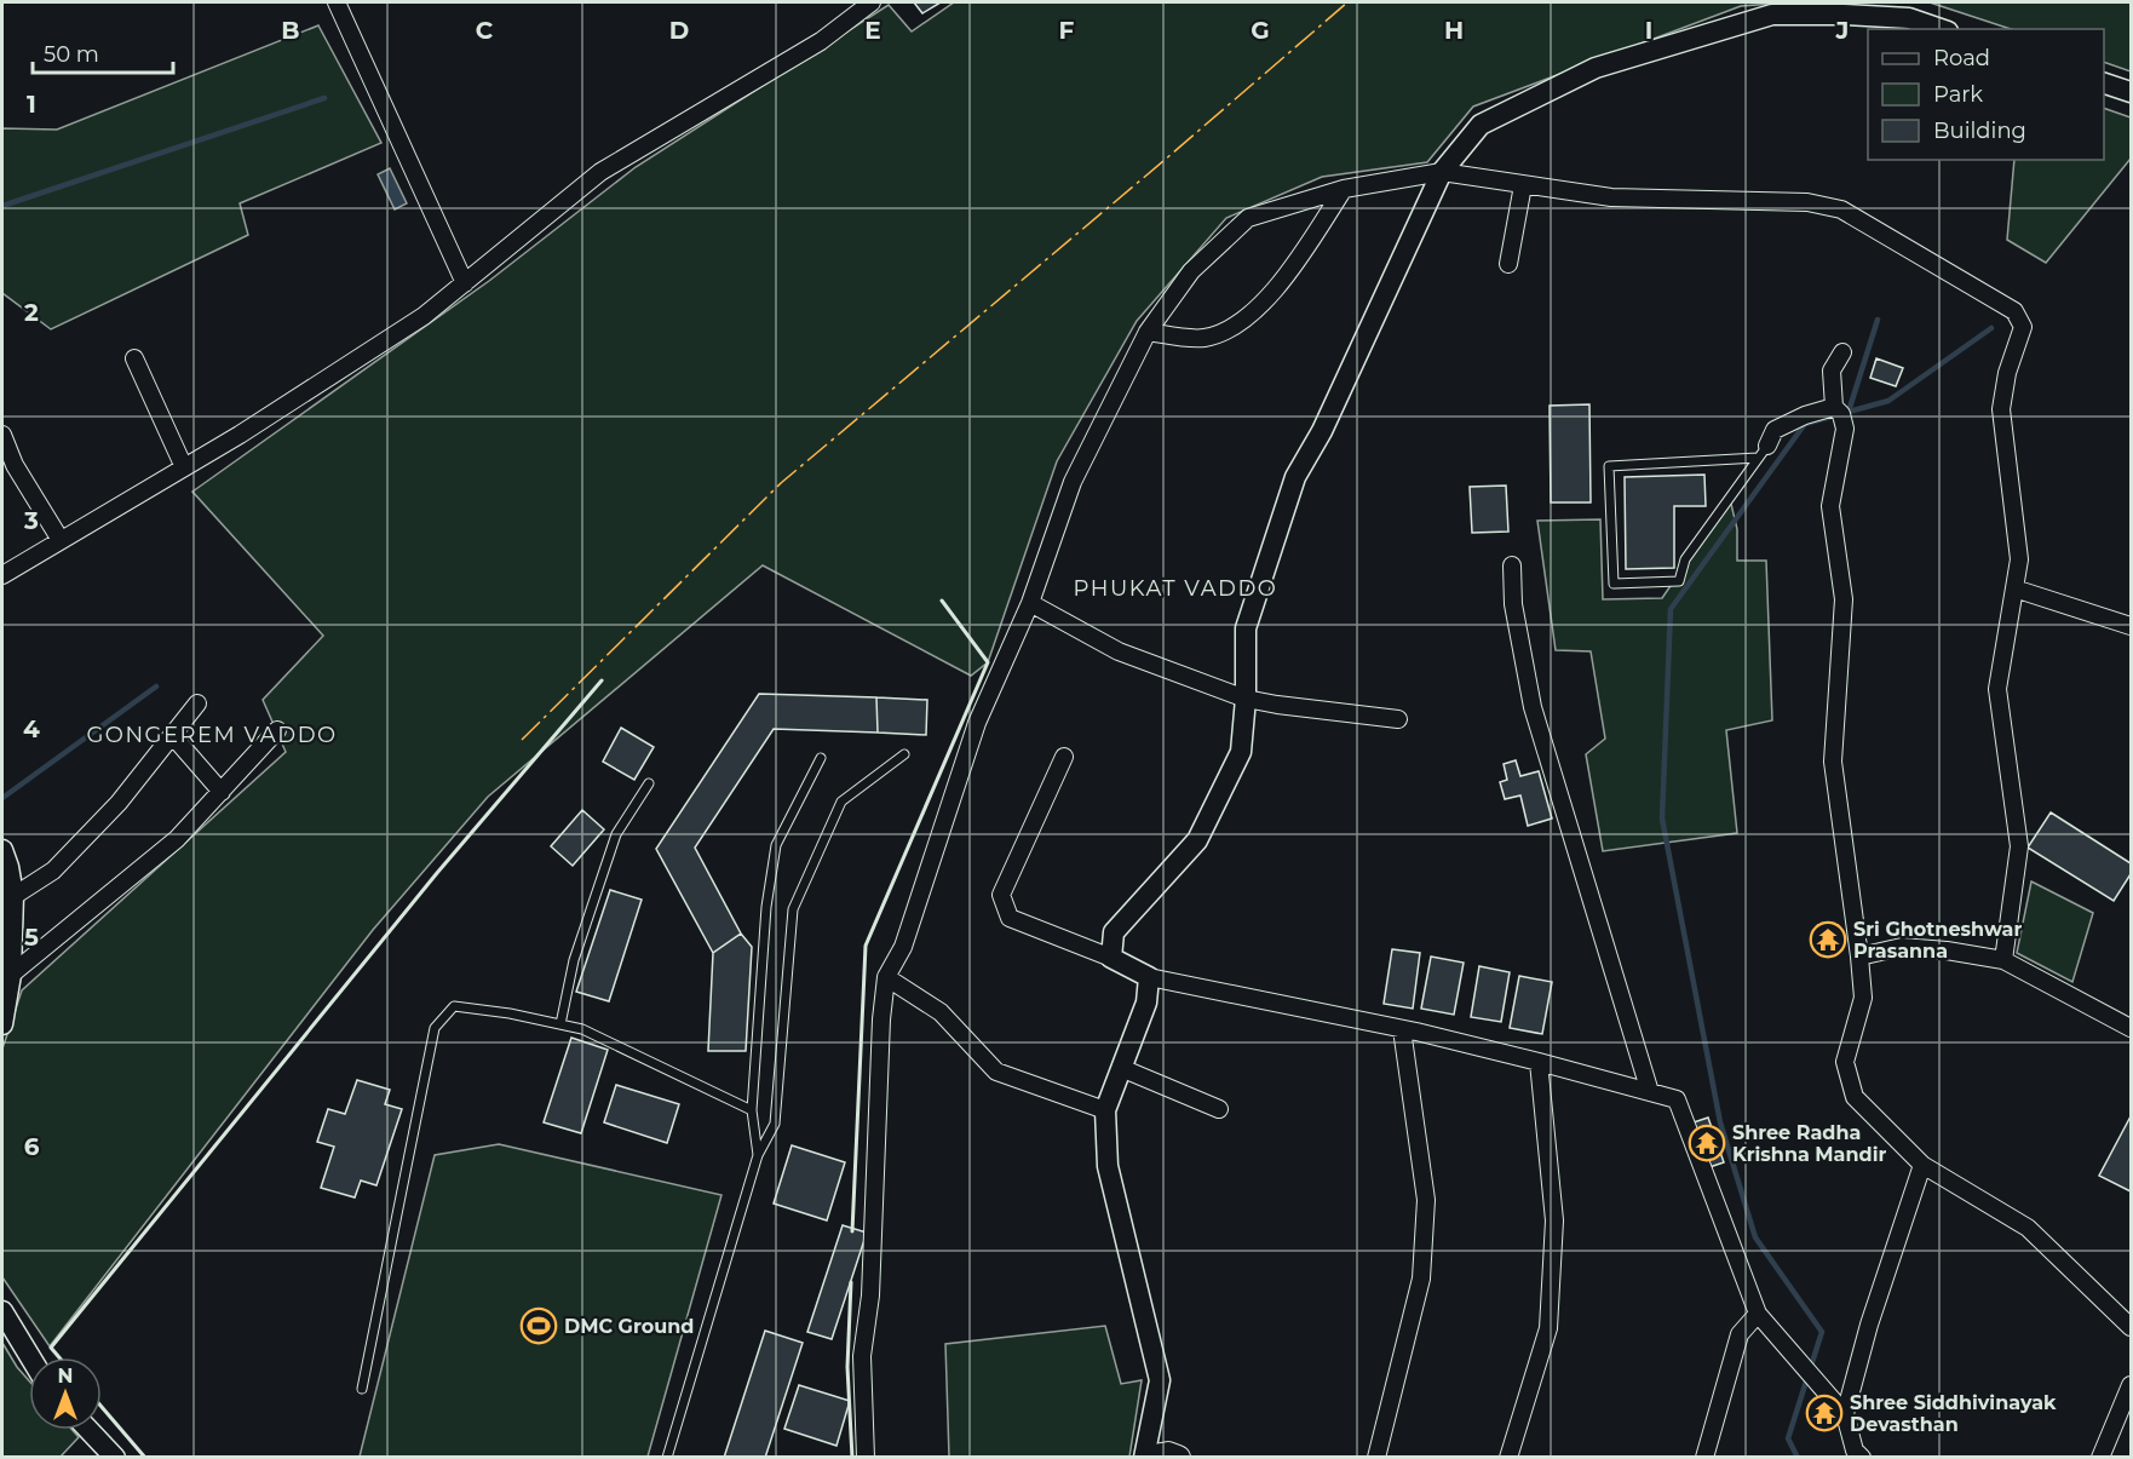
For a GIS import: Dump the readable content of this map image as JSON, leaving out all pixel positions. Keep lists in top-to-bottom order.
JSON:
{
  "districts": ["PHUKAT VADDO", "GONGEREM VADDO"],
  "places": {
    "temple": ["Sri Ghotneshwar Prasanna", "Shree Radha Krishna Mandir", "Shree Siddhivinayak Devasthan"],
    "sports": ["DMC Ground"]
  },
  "legend": ["Road", "Park", "Building"],
  "scale_bar": "50 m",
  "north": "top",
  "grid": {
    "columns": [
      "B",
      "C",
      "D",
      "E",
      "F",
      "G",
      "H",
      "I",
      "J"
    ],
    "rows": [
      "1",
      "2",
      "3",
      "4",
      "5",
      "6"
    ]
  }
}
